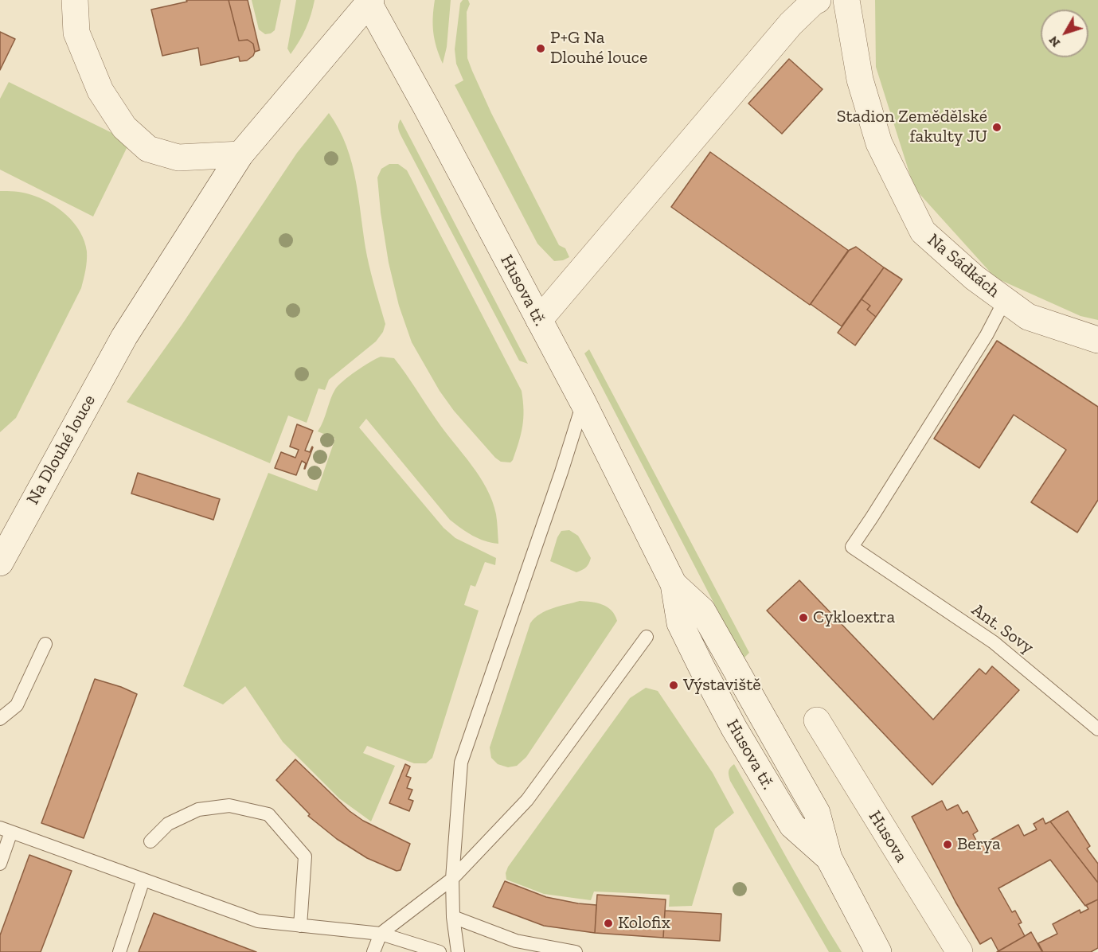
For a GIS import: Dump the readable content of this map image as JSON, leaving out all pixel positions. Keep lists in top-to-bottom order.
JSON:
{
  "streets": {
    "street": [
      "Na Sádkách",
      "Husova tř.",
      "Na Dlouhé louce",
      "Husova"
    ],
    "lane": ["Ant. Sovy"]
  },
  "crossings": [
    ["Na Sádkách", "Ant. Sovy"],
    ["Husova tř.", "Na Dlouhé louce"]
  ],
  "places": [
    "P+G Na Dlouhé louce",
    "Stadion Zemědělské fakulty JU",
    "Cykloextra",
    "Výstaviště",
    "Berya",
    "Kolofix"
  ],
  "north": "bottom left"
}
